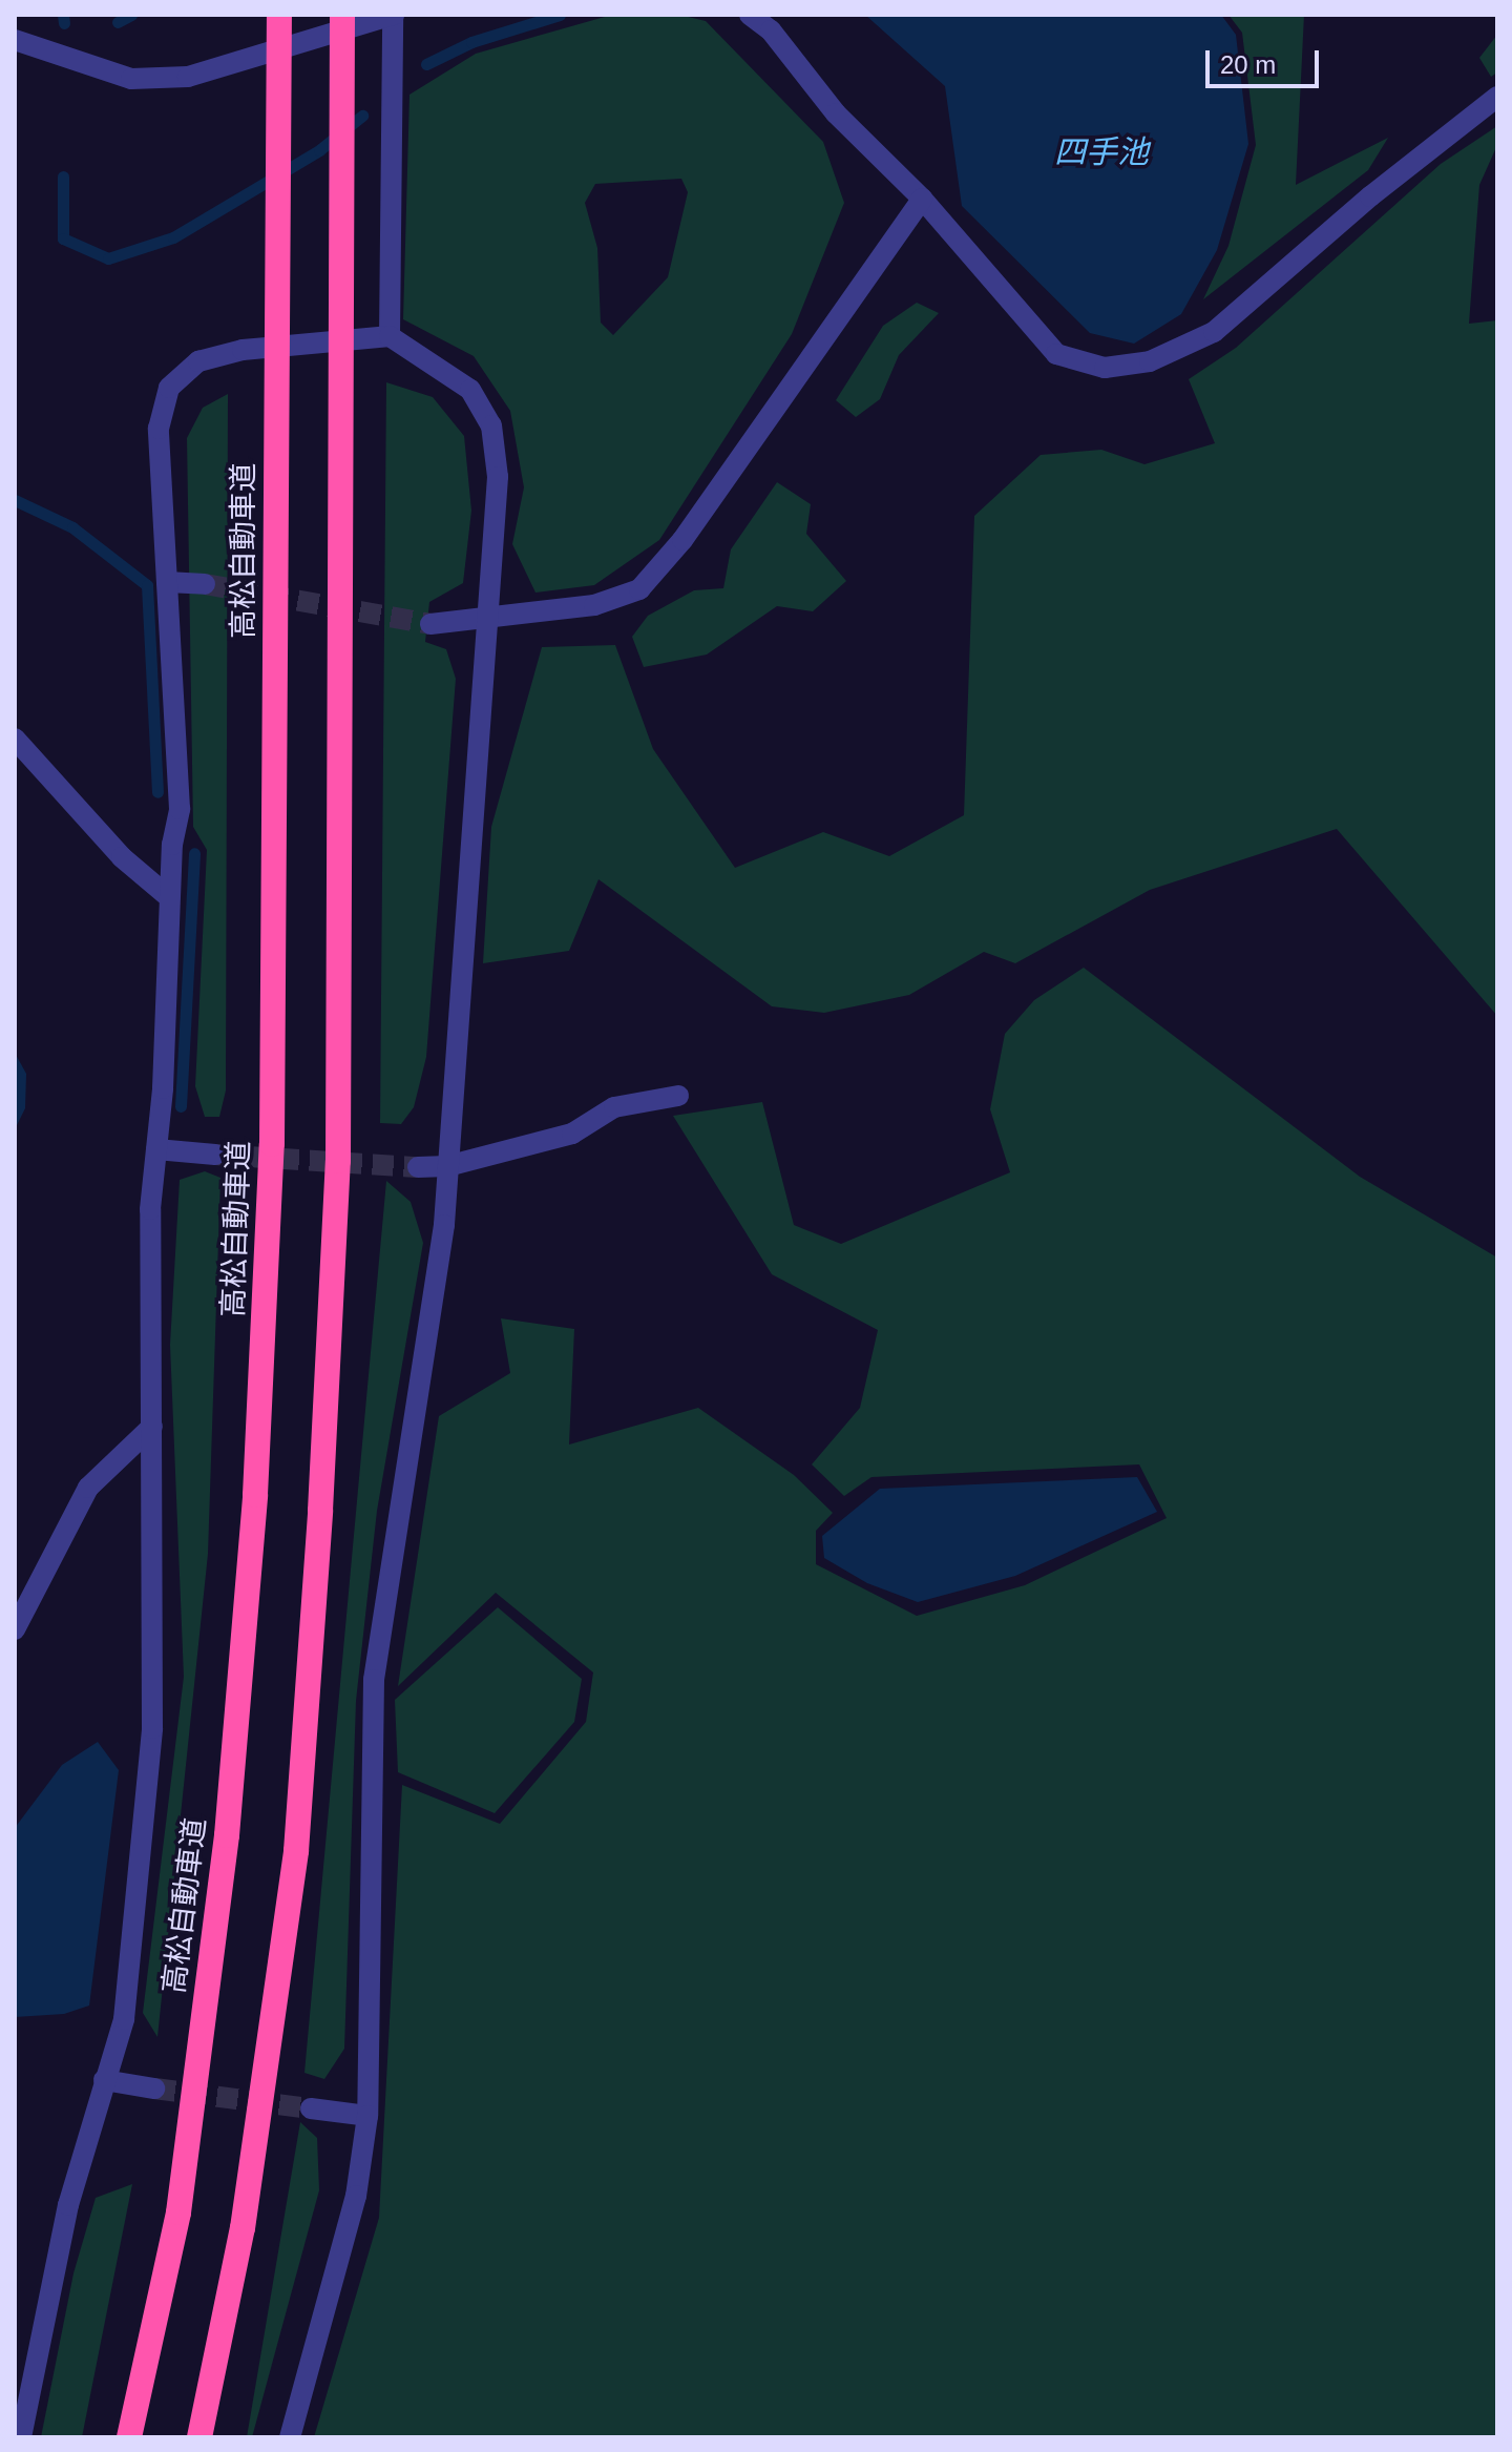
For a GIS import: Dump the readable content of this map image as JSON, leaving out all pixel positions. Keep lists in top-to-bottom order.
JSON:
{
  "streets": {
    "highway": ["高松自動車道"]
  },
  "water": ["四手池"],
  "scale_bar": "20 m"
}
